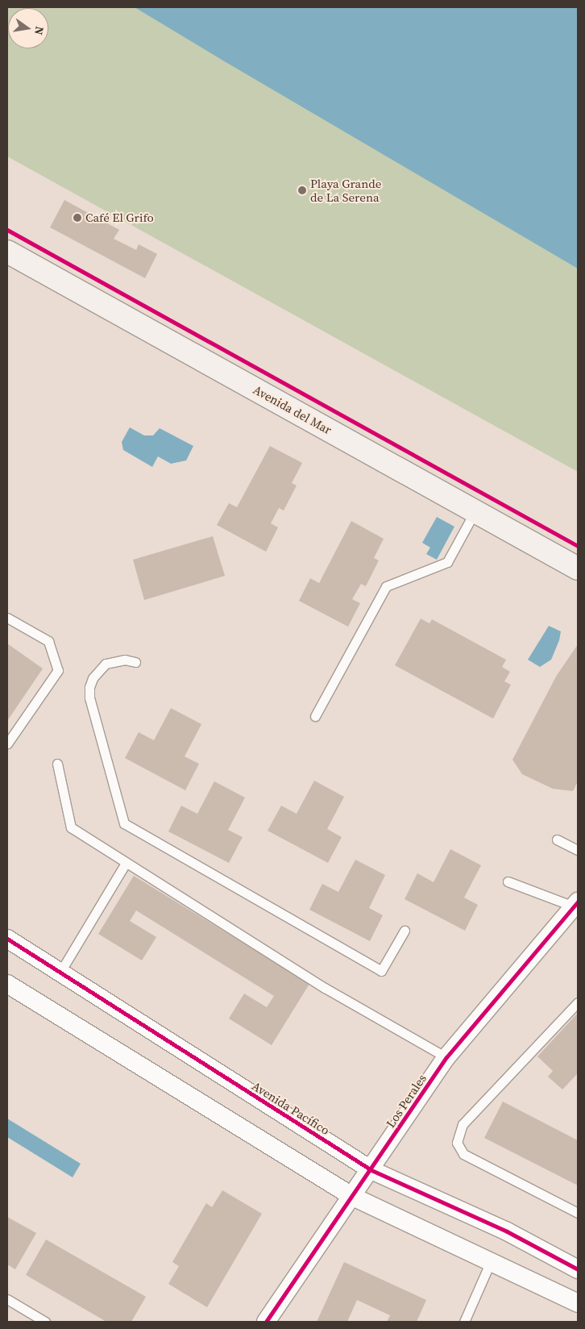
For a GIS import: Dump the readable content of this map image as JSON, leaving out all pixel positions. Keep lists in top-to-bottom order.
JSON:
{
  "streets": {
    "main road": ["Avenida del Mar"],
    "street": ["Los Perales", "Avenida Pacífico"]
  },
  "crossings": [
    ["Los Perales", "Avenida Pacífico"]
  ],
  "places": ["Playa Grande de La Serena", "Café El Grifo"],
  "north": "right"
}
